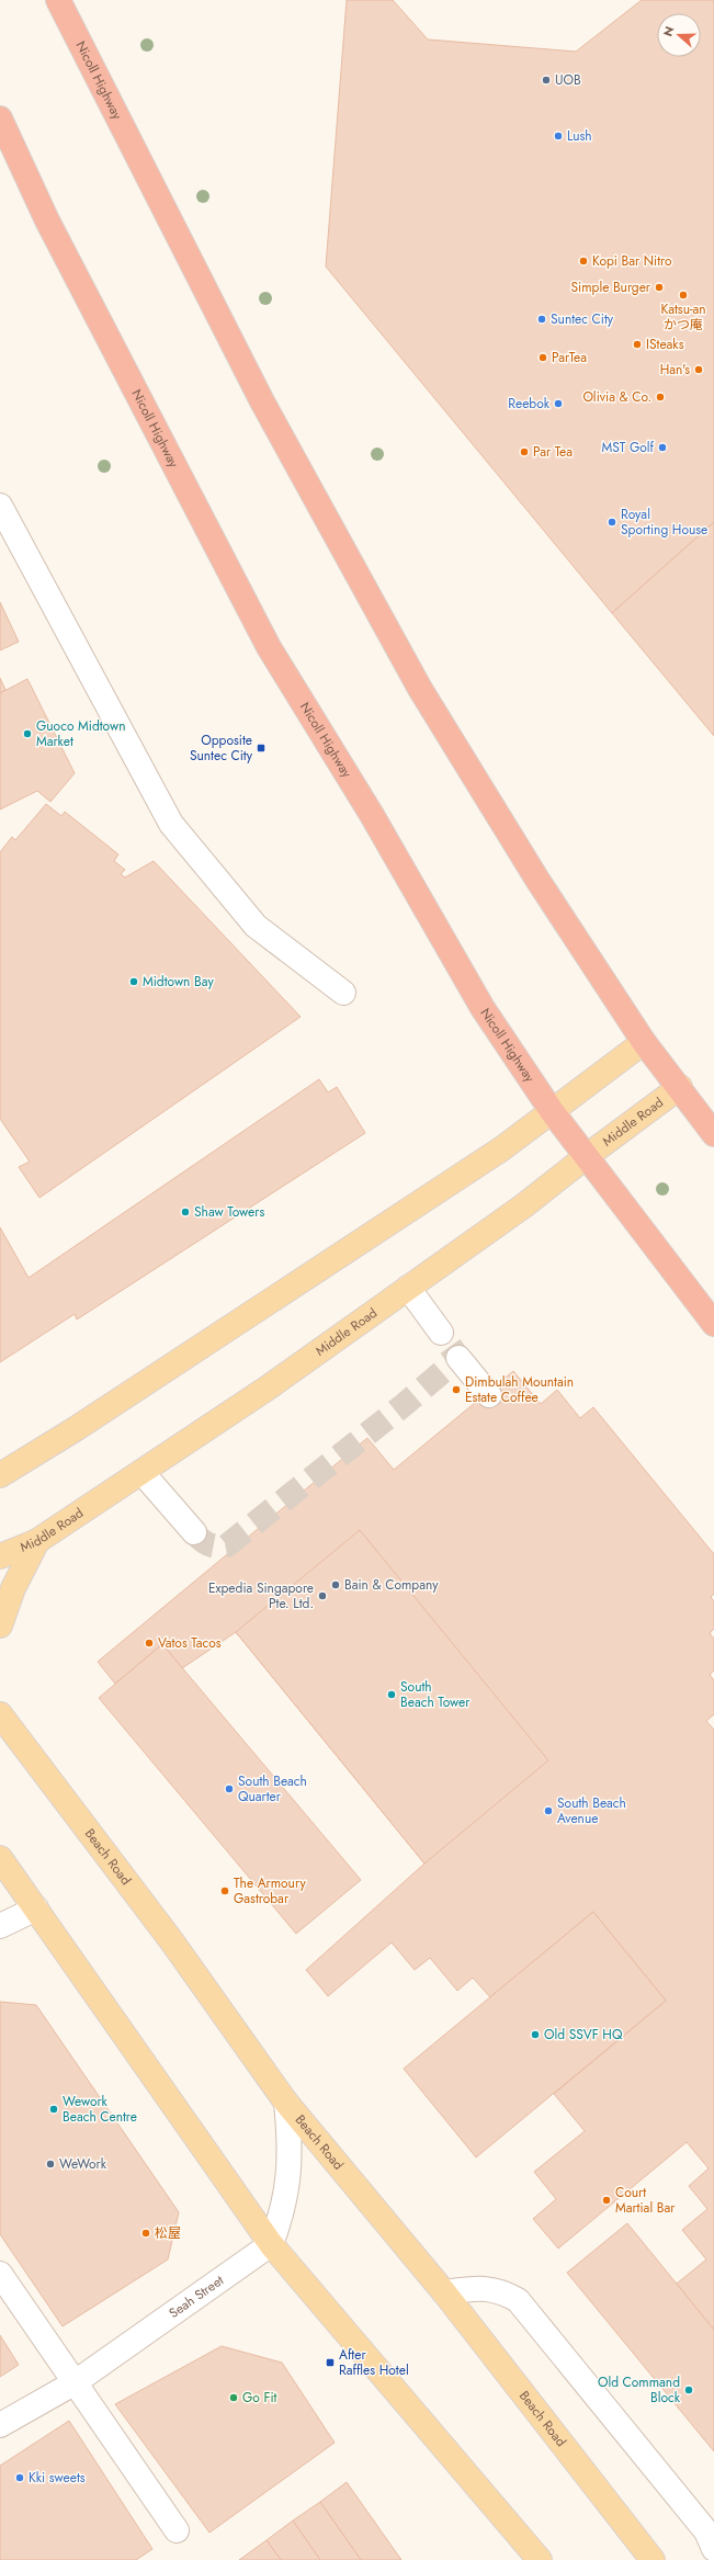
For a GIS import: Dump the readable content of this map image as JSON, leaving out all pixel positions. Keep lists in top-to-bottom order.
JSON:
{
  "streets": {
    "highway": ["Nicoll Highway"],
    "main road": ["Middle Road", "Beach Road"],
    "street": ["Seah Street"]
  },
  "crossings": [
    ["Nicoll Highway", "Middle Road"]
  ],
  "places": {
    "other": [
      "UOB",
      "Lush",
      "Kopi Bar Nitro",
      "Simple Burger",
      "Katsu-an かつ庵",
      "Suntec City",
      "ISteaks",
      "ParTea",
      "Han's",
      "Olivia & Co.",
      "Reebok",
      "MST Golf",
      "Par Tea",
      "Royal Sporting House",
      "Guoco Midtown Market",
      "Midtown Bay",
      "Shaw Towers",
      "Dimbulah Mountain Estate Coffee",
      "Bain & Company",
      "Expedia Singapore Pte. Ltd.",
      "Vatos Tacos",
      "South Beach Tower",
      "South Beach Quarter",
      "South Beach Avenue",
      "The Armoury Gastrobar",
      "Old SSVF HQ",
      "Wework Beach Centre",
      "WeWork",
      "Court Martial Bar",
      "松屋",
      "Old Command Block",
      "Go Fit",
      "Kki sweets"
    ],
    "transit": ["Opposite Suntec City", "After Raffles Hotel"]
  },
  "north": "left"
}
